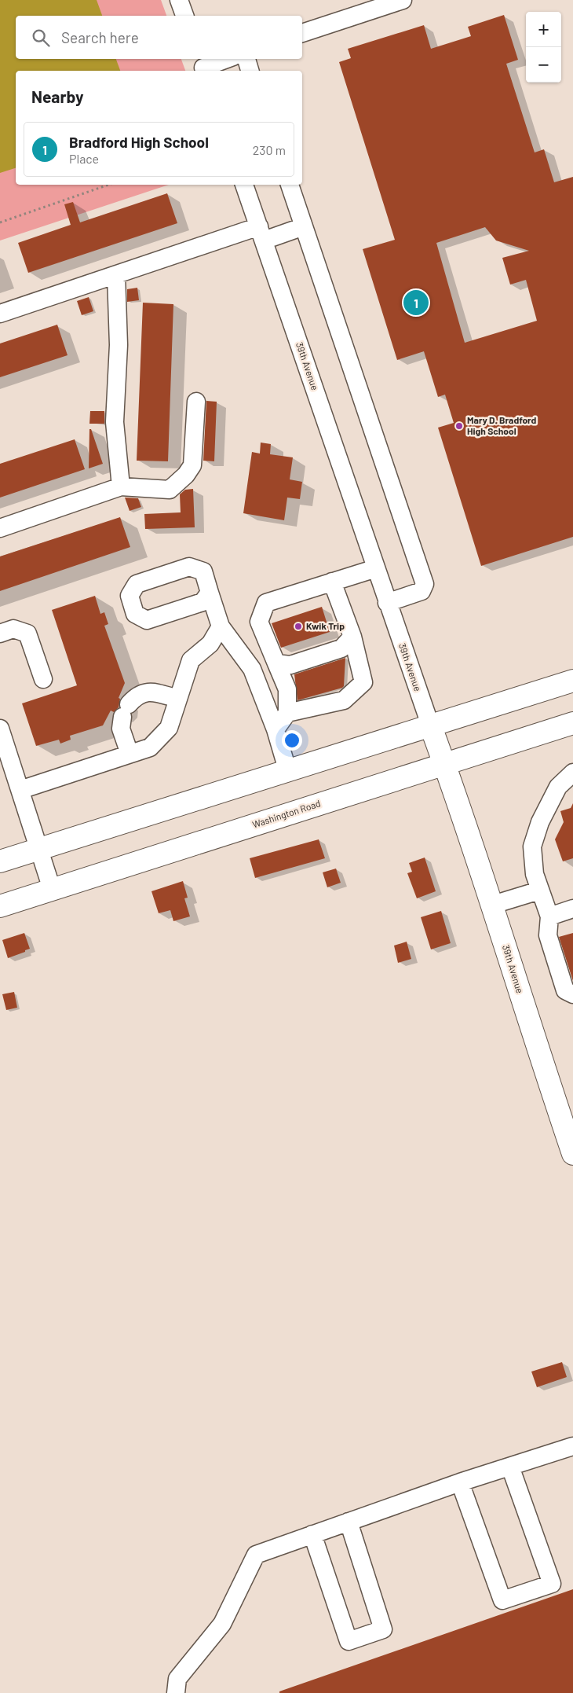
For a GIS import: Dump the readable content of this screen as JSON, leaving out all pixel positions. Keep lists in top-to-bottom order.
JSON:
{
  "streets": {
    "main road": ["39th Avenue", "Washington Road"]
  },
  "crossings": [
    ["39th Avenue", "Washington Road"]
  ],
  "places": ["Mary D. Bradford High School", "Kwik Trip"],
  "page": {
    "map_buttons": ["+", "−"],
    "search": "Search here",
    "heading": "Nearby",
    "list": [
      {
        "mark": "1",
        "name": "Bradford High School",
        "note": "Place",
        "value": "230 m"
      }
    ],
    "pins": "1"
  }
}
